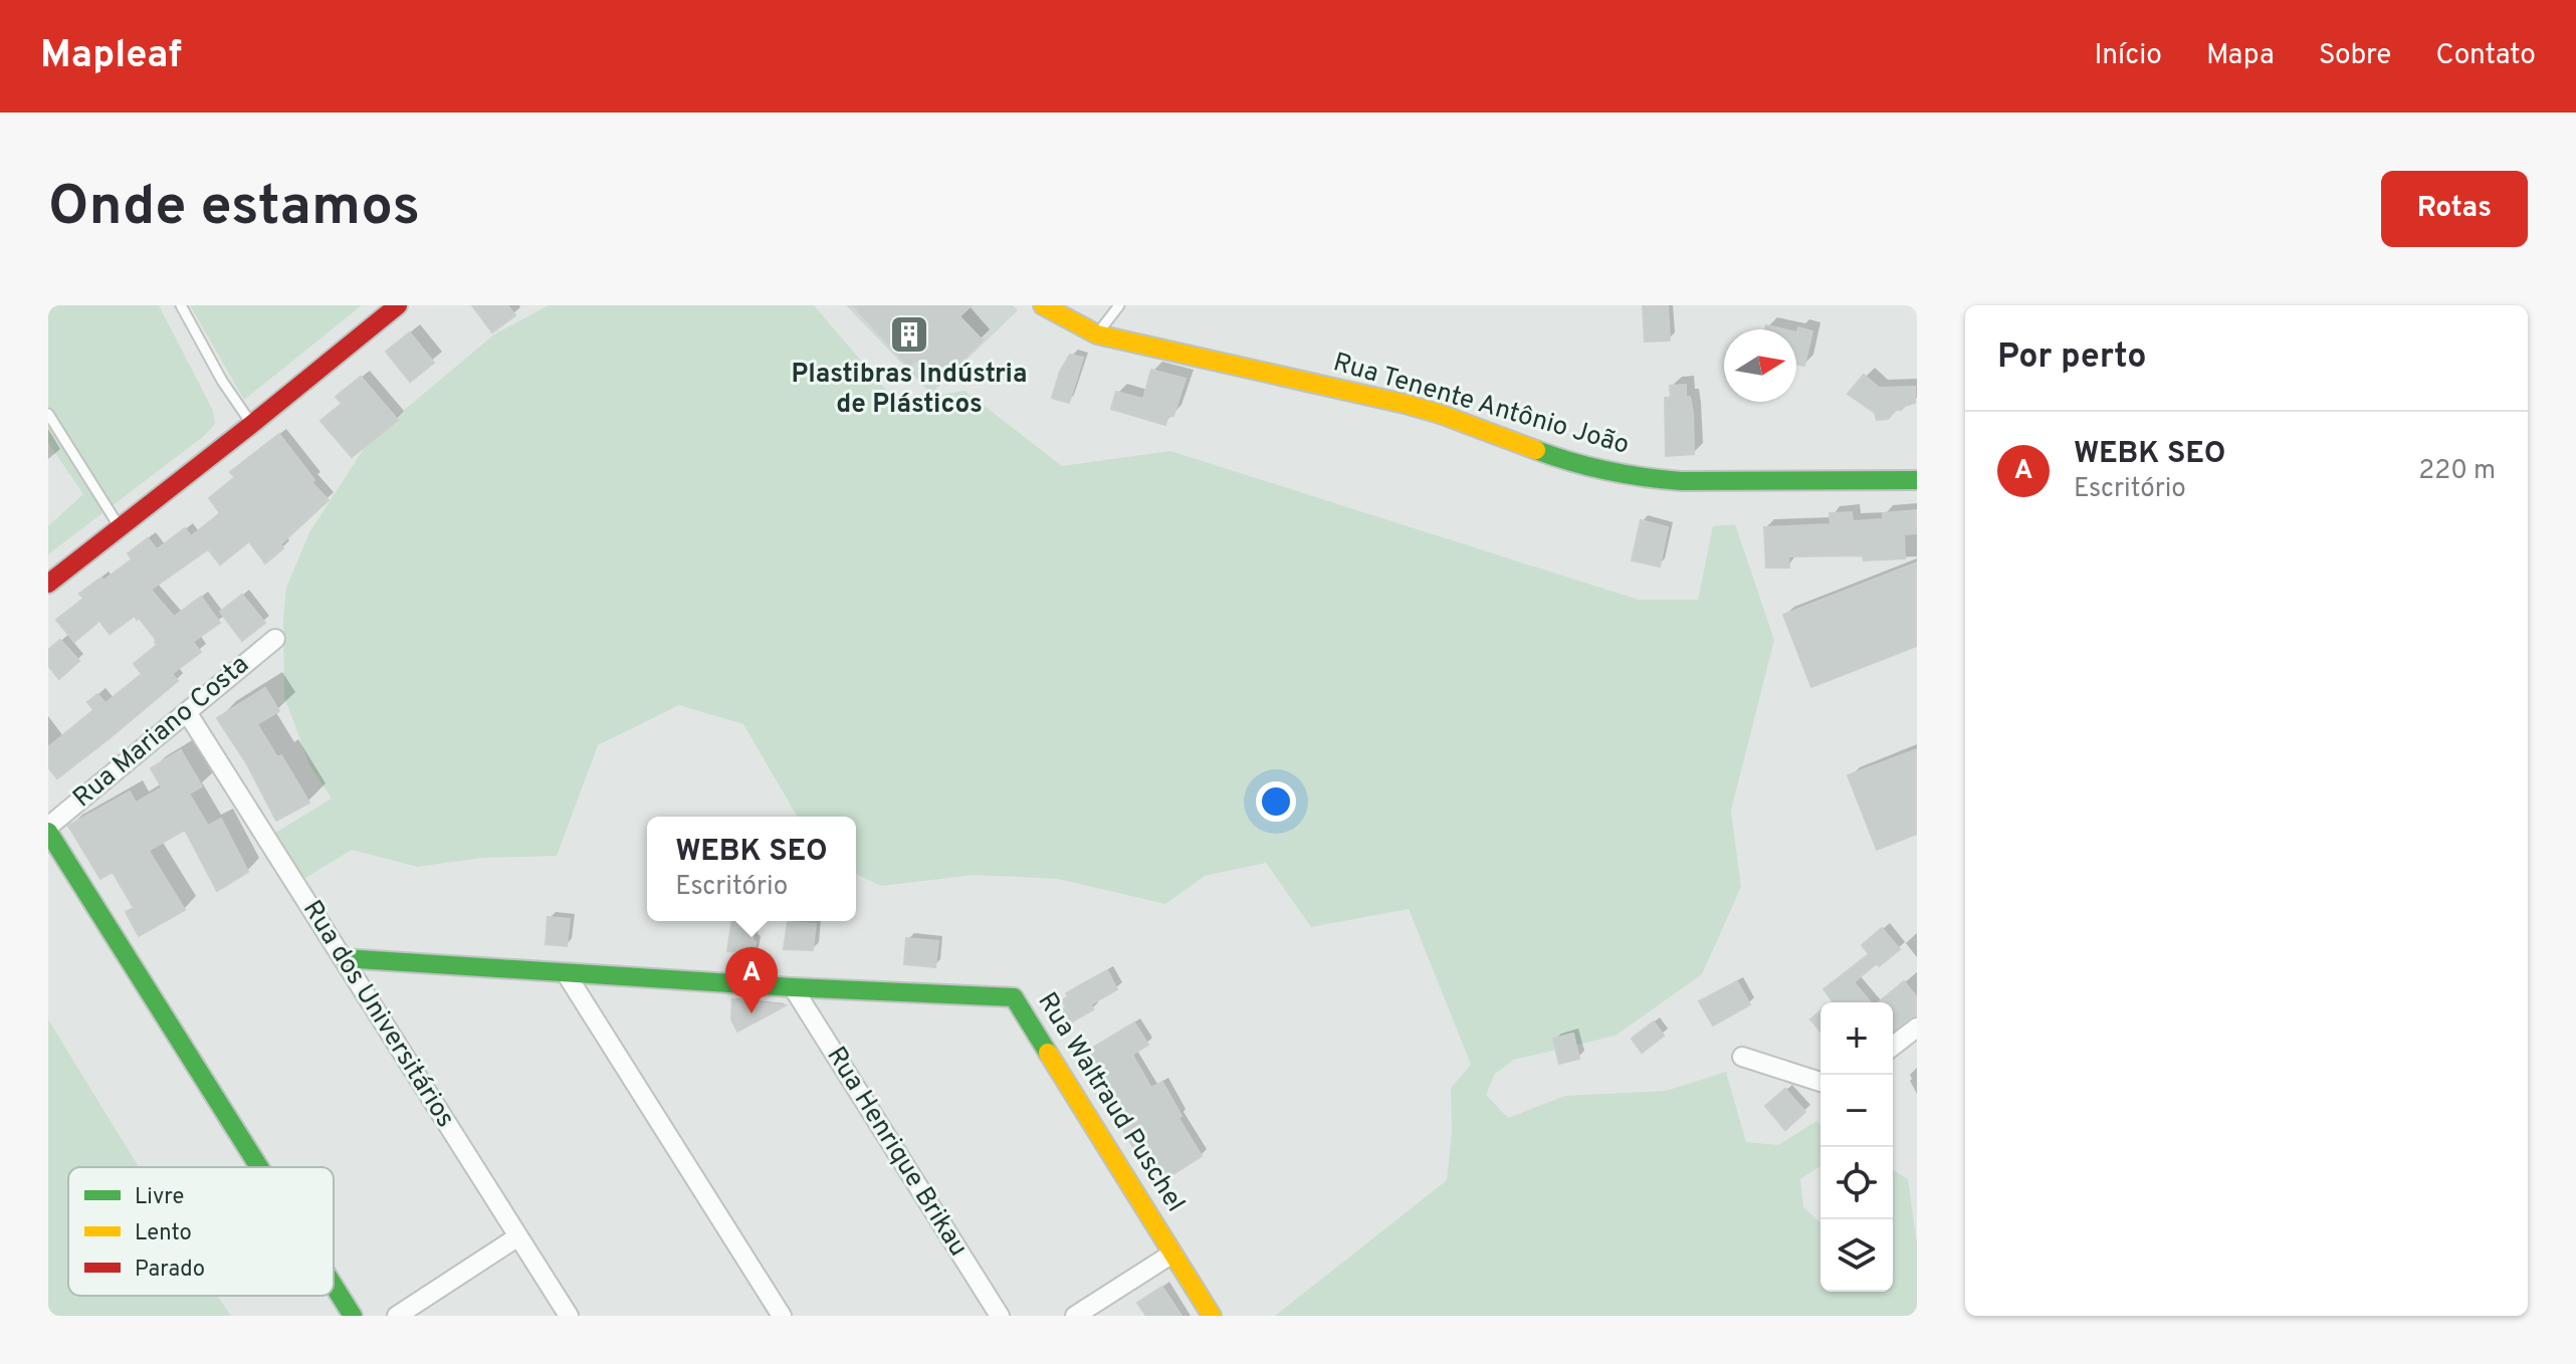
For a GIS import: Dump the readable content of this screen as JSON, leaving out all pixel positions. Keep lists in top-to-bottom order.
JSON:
{
  "streets": {
    "street": [
      "Rua Tenente Antônio João",
      "Rua Mariano Costa",
      "Rua dos Universitários",
      "Rua Waltraud Puschel",
      "Rua Henrique Brikau"
    ]
  },
  "crossings": [
    ["Rua Mariano Costa", "Rua dos Universitários"],
    ["Rua dos Universitários", "Rua Waltraud Puschel"],
    ["Rua Waltraud Puschel", "Rua Henrique Brikau"]
  ],
  "places": {
    "building": ["Plastibras Indústria de Plásticos"]
  },
  "legend": ["Livre", "Lento", "Parado"],
  "north": "right",
  "page": {
    "header": "Mapleaf",
    "nav": [
      "Início",
      "Mapa",
      "Sobre",
      "Contato"
    ],
    "buttons": "Rotas",
    "title": "Onde estamos",
    "heading": "Por perto",
    "list": [
      {
        "mark": "A",
        "name": "WEBK SEO",
        "note": "Escritório",
        "value": "220 m"
      }
    ],
    "popup": ["WEBK SEO", "Escritório"],
    "pins": "A",
    "map_buttons": ["+", "−"]
  }
}
